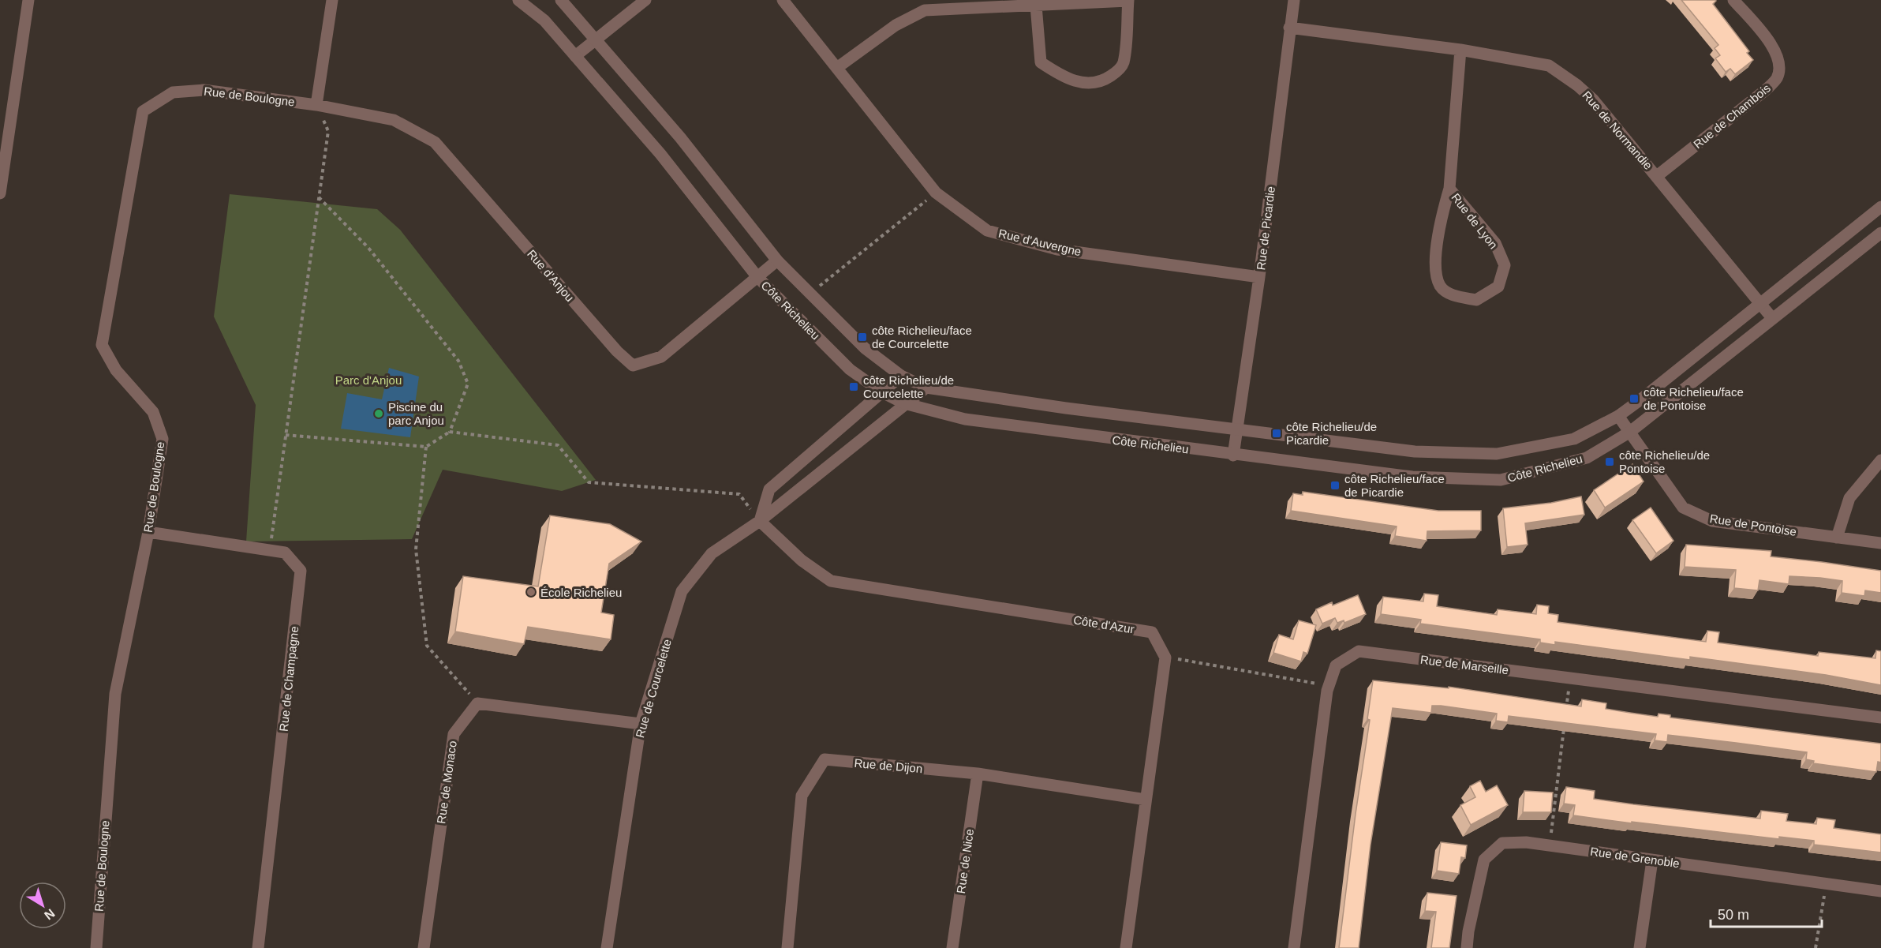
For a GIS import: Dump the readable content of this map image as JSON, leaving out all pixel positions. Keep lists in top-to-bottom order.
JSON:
{
  "streets": {
    "street": [
      "Rue de Boulogne",
      "Rue de Chambois",
      "Rue de Normandie",
      "Rue de Lyon",
      "Rue de Picardie",
      "Rue d'Auvergne",
      "Rue d'Anjou",
      "Côte Richelieu",
      "Rue de Pontoise",
      "Côte d'Azur",
      "Rue de Marseille",
      "Rue de Champagne",
      "Rue de Courcelette",
      "Rue de Dijon",
      "Rue de Monaco",
      "Rue de Grenoble",
      "Rue de Nice"
    ]
  },
  "crossings": [
    ["Rue de Boulogne", "Rue d'Anjou"],
    ["Rue de Boulogne", "Rue de Champagne"],
    ["Rue de Chambois", "Rue de Normandie"],
    ["Rue de Normandie", "Rue de Lyon"],
    ["Rue de Normandie", "Rue de Picardie"],
    ["Rue de Normandie", "Côte Richelieu"],
    ["Rue de Picardie", "Rue d'Auvergne"],
    ["Rue de Picardie", "Côte Richelieu"],
    ["Rue d'Anjou", "Côte Richelieu"],
    ["Côte Richelieu", "Rue de Pontoise"],
    ["Côte Richelieu", "Rue de Courcelette"],
    ["Côte d'Azur", "Rue de Courcelette"],
    ["Rue de Dijon", "Rue de Nice"]
  ],
  "parks": ["Parc d'Anjou"],
  "places": {
    "transit": [
      "côte Richelieu/face de Courcelette",
      "côte Richelieu/de Courcelette",
      "côte Richelieu/face de Pontoise",
      "côte Richelieu/de Picardie",
      "côte Richelieu/de Pontoise",
      "côte Richelieu/face de Picardie"
    ],
    "other": ["Piscine du parc Anjou", "École Richelieu"]
  },
  "scale_bar": "50 m",
  "north": "bottom right"
}
